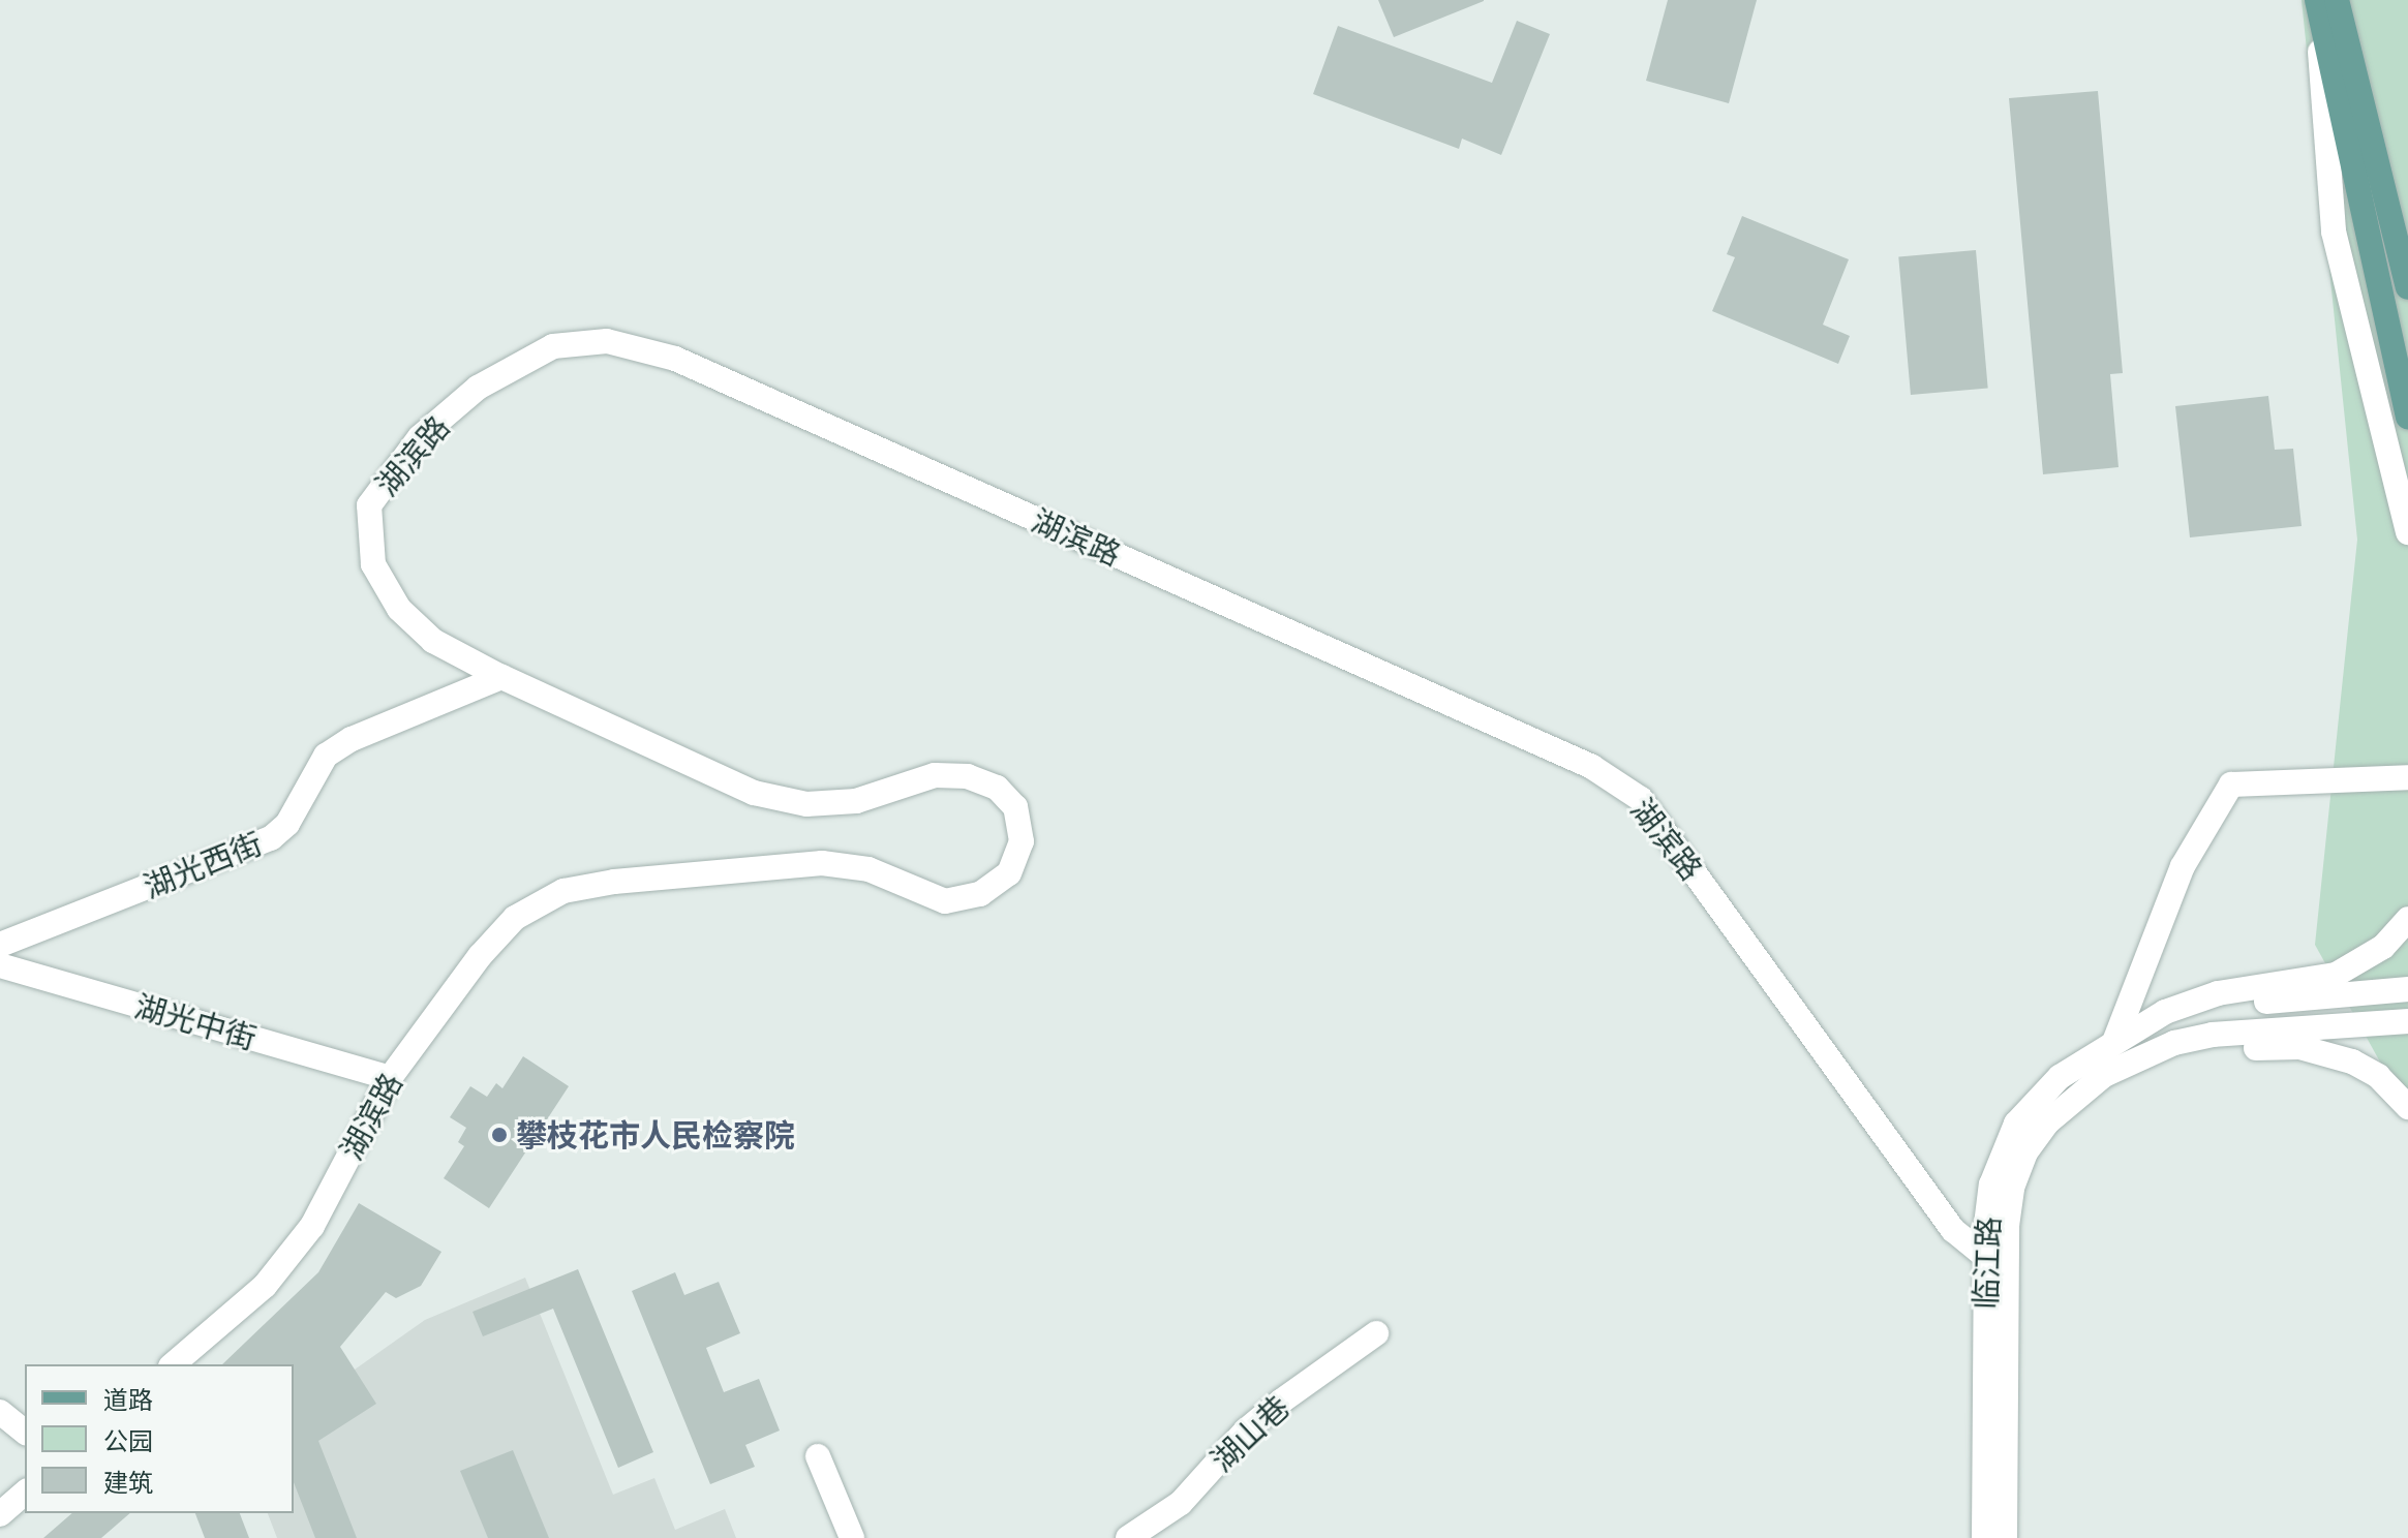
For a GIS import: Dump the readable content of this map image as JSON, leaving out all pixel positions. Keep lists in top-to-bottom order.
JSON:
{
  "streets": {
    "street": [
      "湖滨路",
      "湖光西街",
      "湖光中街",
      "临江路",
      "湖山巷"
    ]
  },
  "crossings": [
    ["湖滨路", "湖光西街"],
    ["湖滨路", "湖光中街"],
    ["湖滨路", "临江路"]
  ],
  "places": ["攀枝花市人民检察院"],
  "legend": ["道路", "公园", "建筑"]
}
